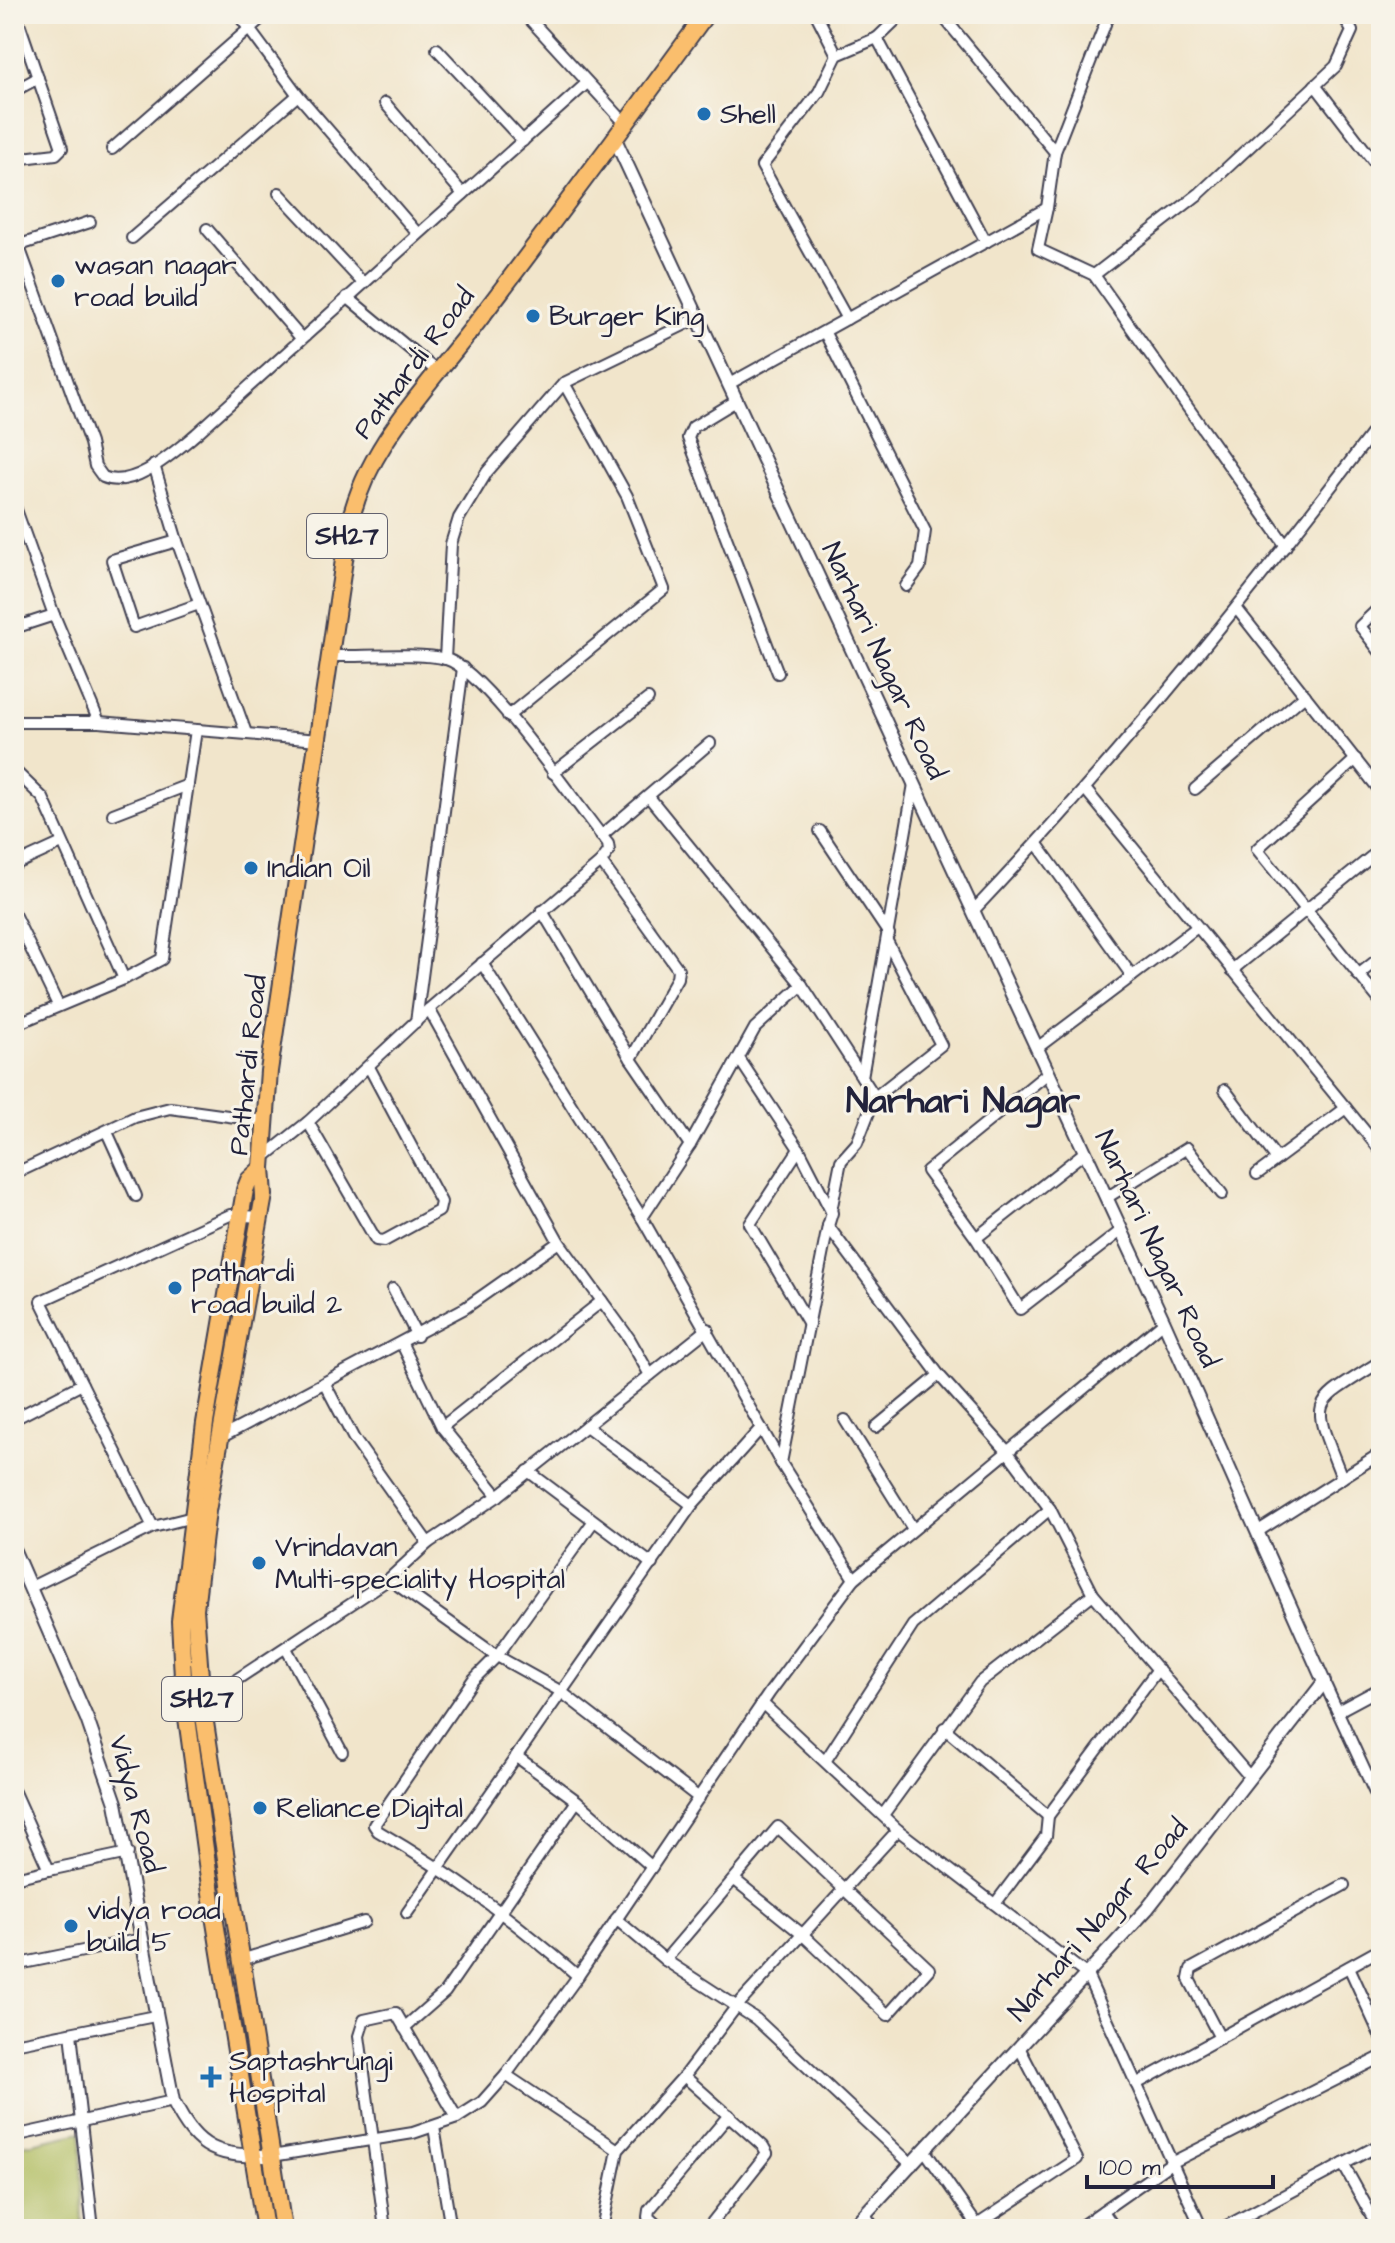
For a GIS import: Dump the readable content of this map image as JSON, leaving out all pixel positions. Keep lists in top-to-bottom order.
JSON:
{
  "streets": {
    "main road": ["Pathardi Road", "SH27"],
    "street": ["Narhari Nagar Road", "Vidya Road"]
  },
  "crossings": [
    ["Pathardi Road", "Narhari Nagar Road"],
    ["Pathardi Road", "Vidya Road"]
  ],
  "districts": ["Narhari Nagar"],
  "places": {
    "other": [
      "Shell",
      "wasan nagar road build",
      "Burger King",
      "Indian Oil",
      "pathardi road build 2",
      "Vrindavan Multi-speciality Hospital",
      "Reliance Digital",
      "vidya road build 5"
    ],
    "health": ["Saptashrungi Hospital"]
  },
  "scale_bar": "100 m"
}
